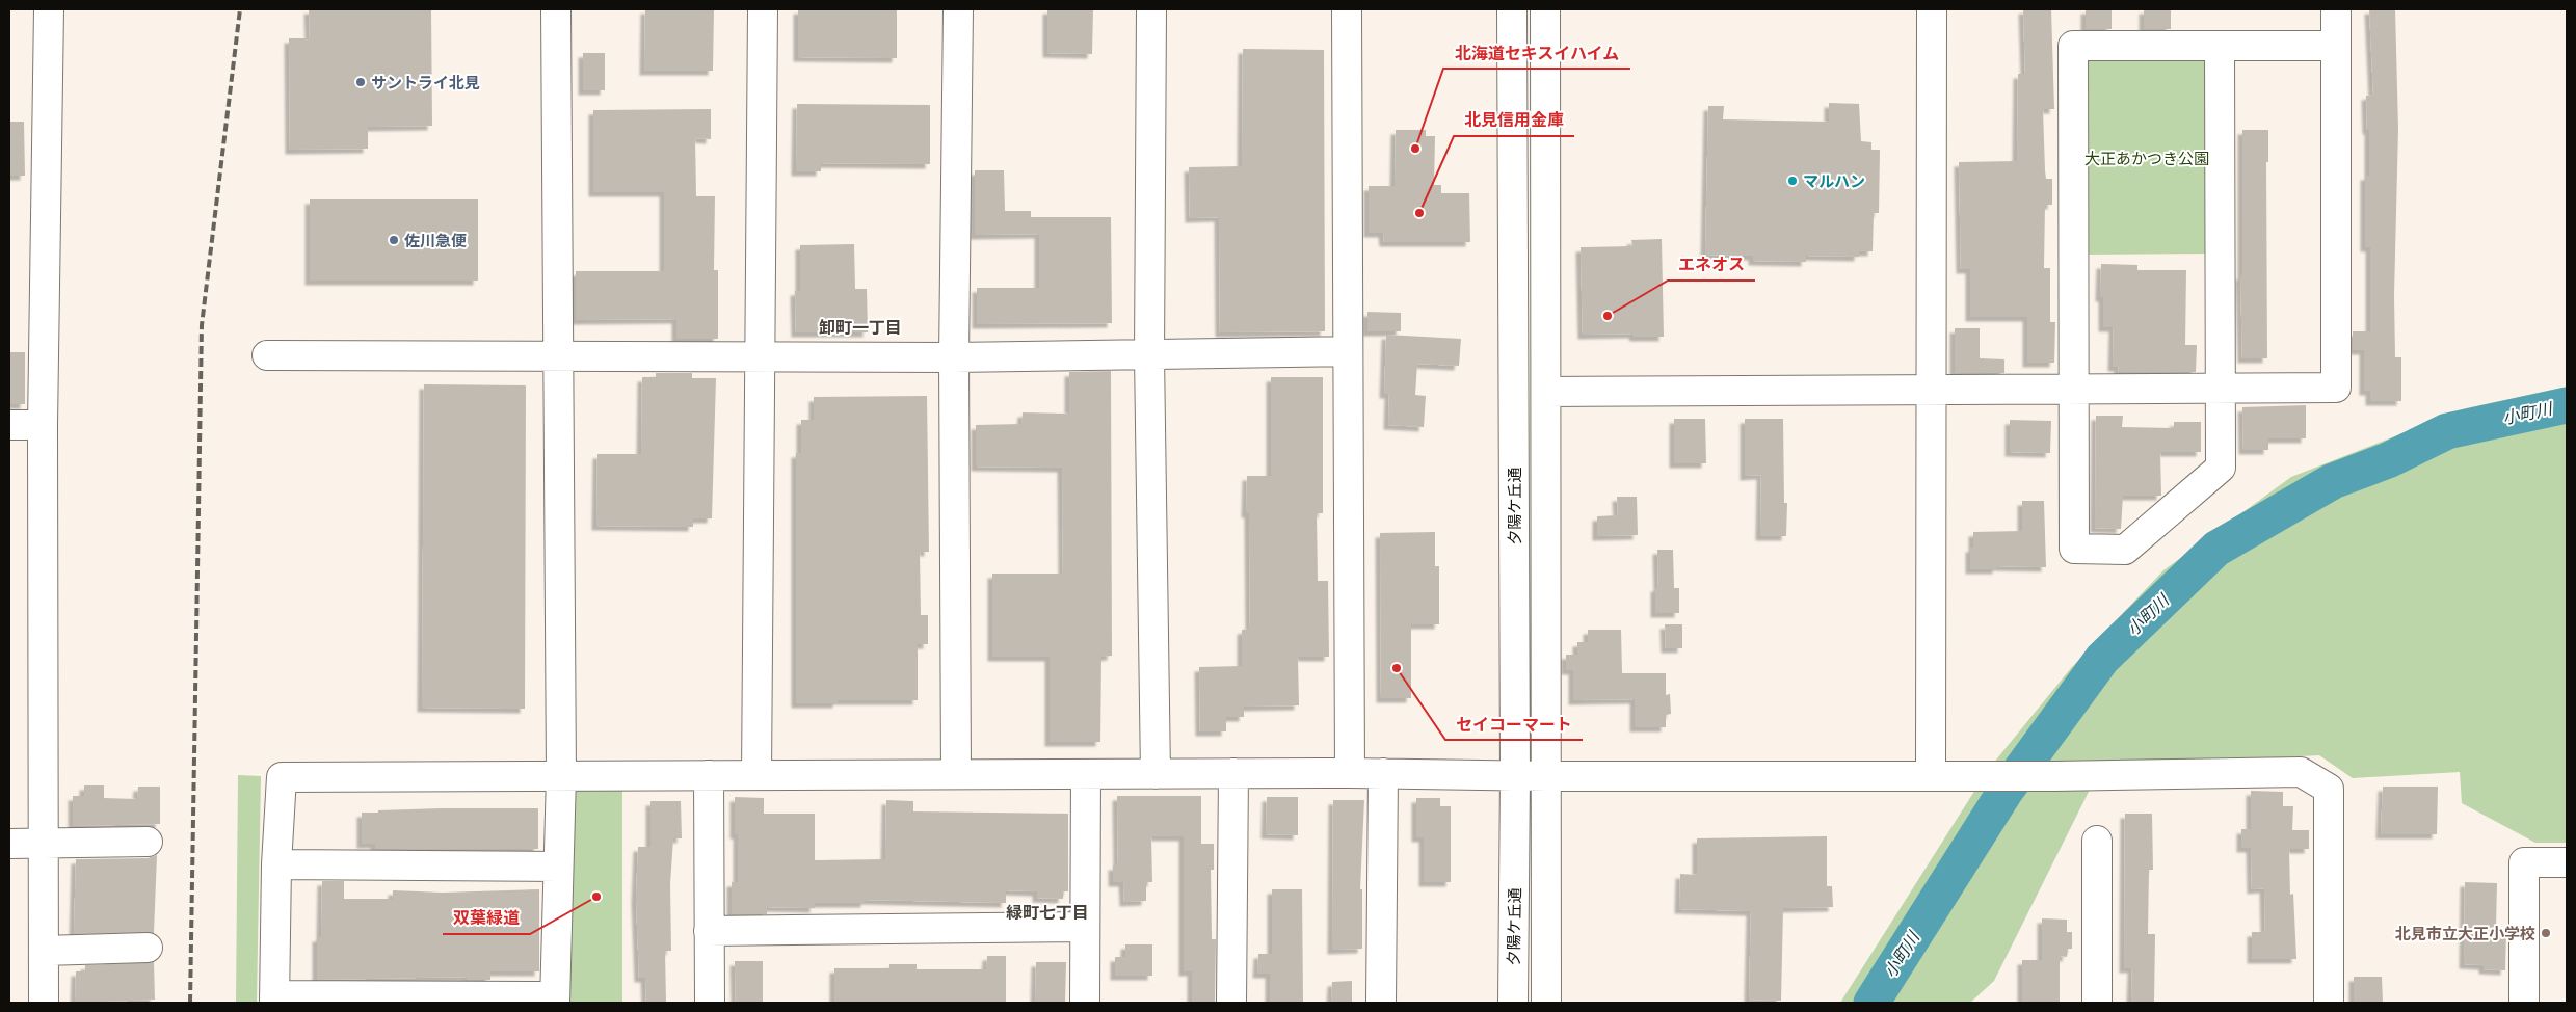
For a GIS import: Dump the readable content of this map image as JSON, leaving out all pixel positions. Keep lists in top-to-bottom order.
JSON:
{
  "streets": {
    "street": ["夕陽ケ丘通"]
  },
  "districts": ["卸町一丁目", "緑町七丁目"],
  "water": ["小町川"],
  "parks": ["大正あかつき公園"],
  "places": [
    "サントライ北見",
    "北海道セキスイハイム",
    "マルハン",
    "北見信用金庫",
    "佐川急便",
    "エネオス",
    "セイコーマート",
    "双葉緑道",
    "北見市立大正小学校"
  ]
}
